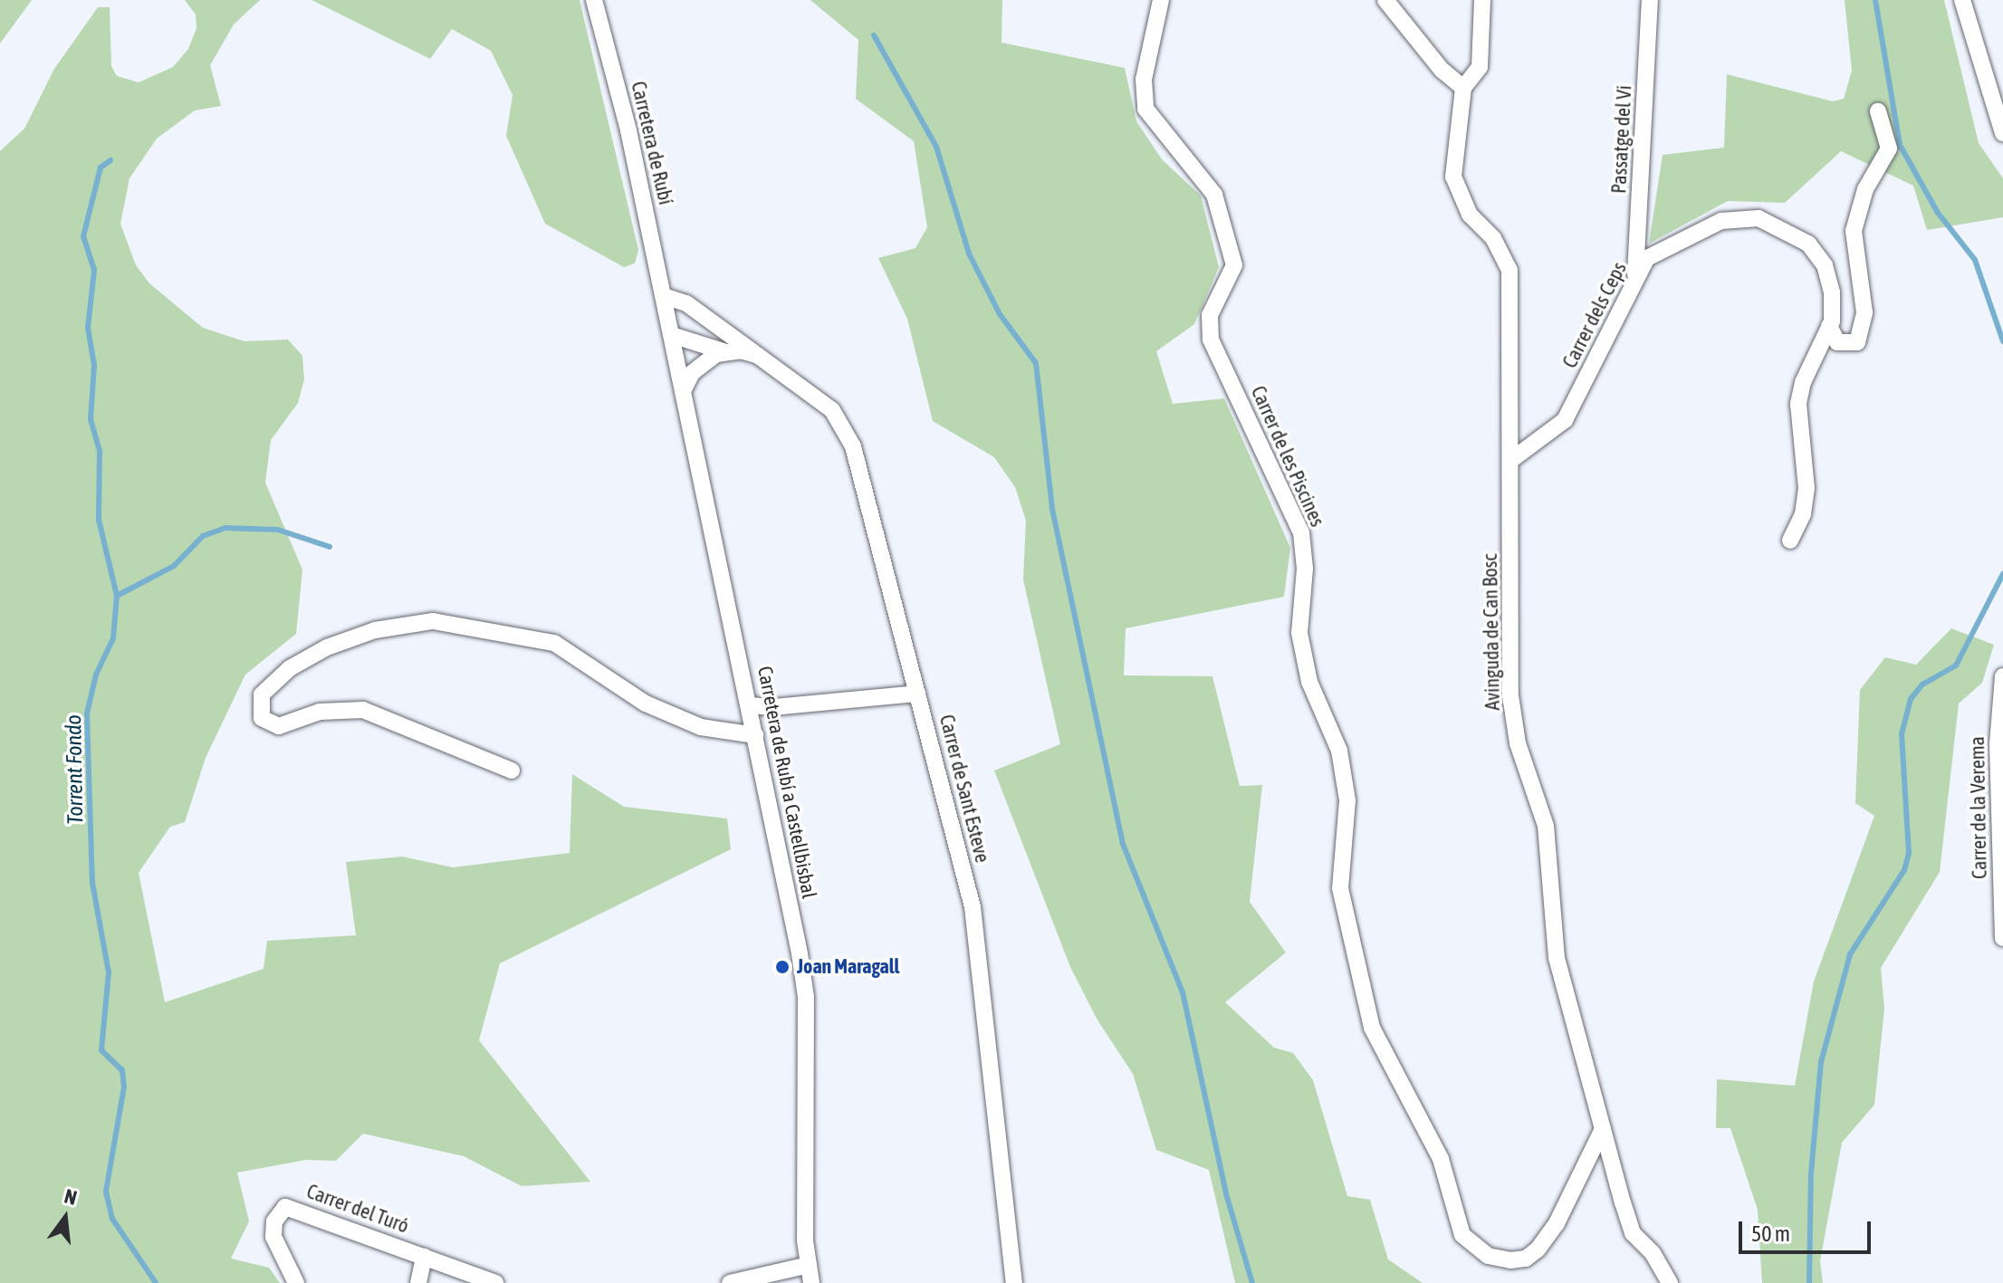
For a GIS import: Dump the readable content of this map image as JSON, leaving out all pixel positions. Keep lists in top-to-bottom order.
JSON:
{
  "streets": {
    "street": [
      "Passatge del Vi",
      "Carretera de Rubí",
      "Carrer dels Ceps",
      "Carrer de les Piscines",
      "Avinguda de Can Bosc",
      "Carretera de Rubí a Castellbisbal",
      "Carrer de Sant Esteve",
      "Carrer de la Verema",
      "Carrer del Turó"
    ]
  },
  "crossings": [
    ["Passatge del Vi", "Carrer dels Ceps"],
    ["Carretera de Rubí", "Carretera de Rubí a Castellbisbal"],
    ["Carretera de Rubí", "Carrer de Sant Esteve"],
    ["Carrer dels Ceps", "Avinguda de Can Bosc"],
    ["Carrer de les Piscines", "Avinguda de Can Bosc"],
    ["Carretera de Rubí a Castellbisbal", "Carrer de Sant Esteve"]
  ],
  "water": ["Torrent Fondo"],
  "places": ["Joan Maragall"],
  "scale_bar": "50 m",
  "north": "top"
}
